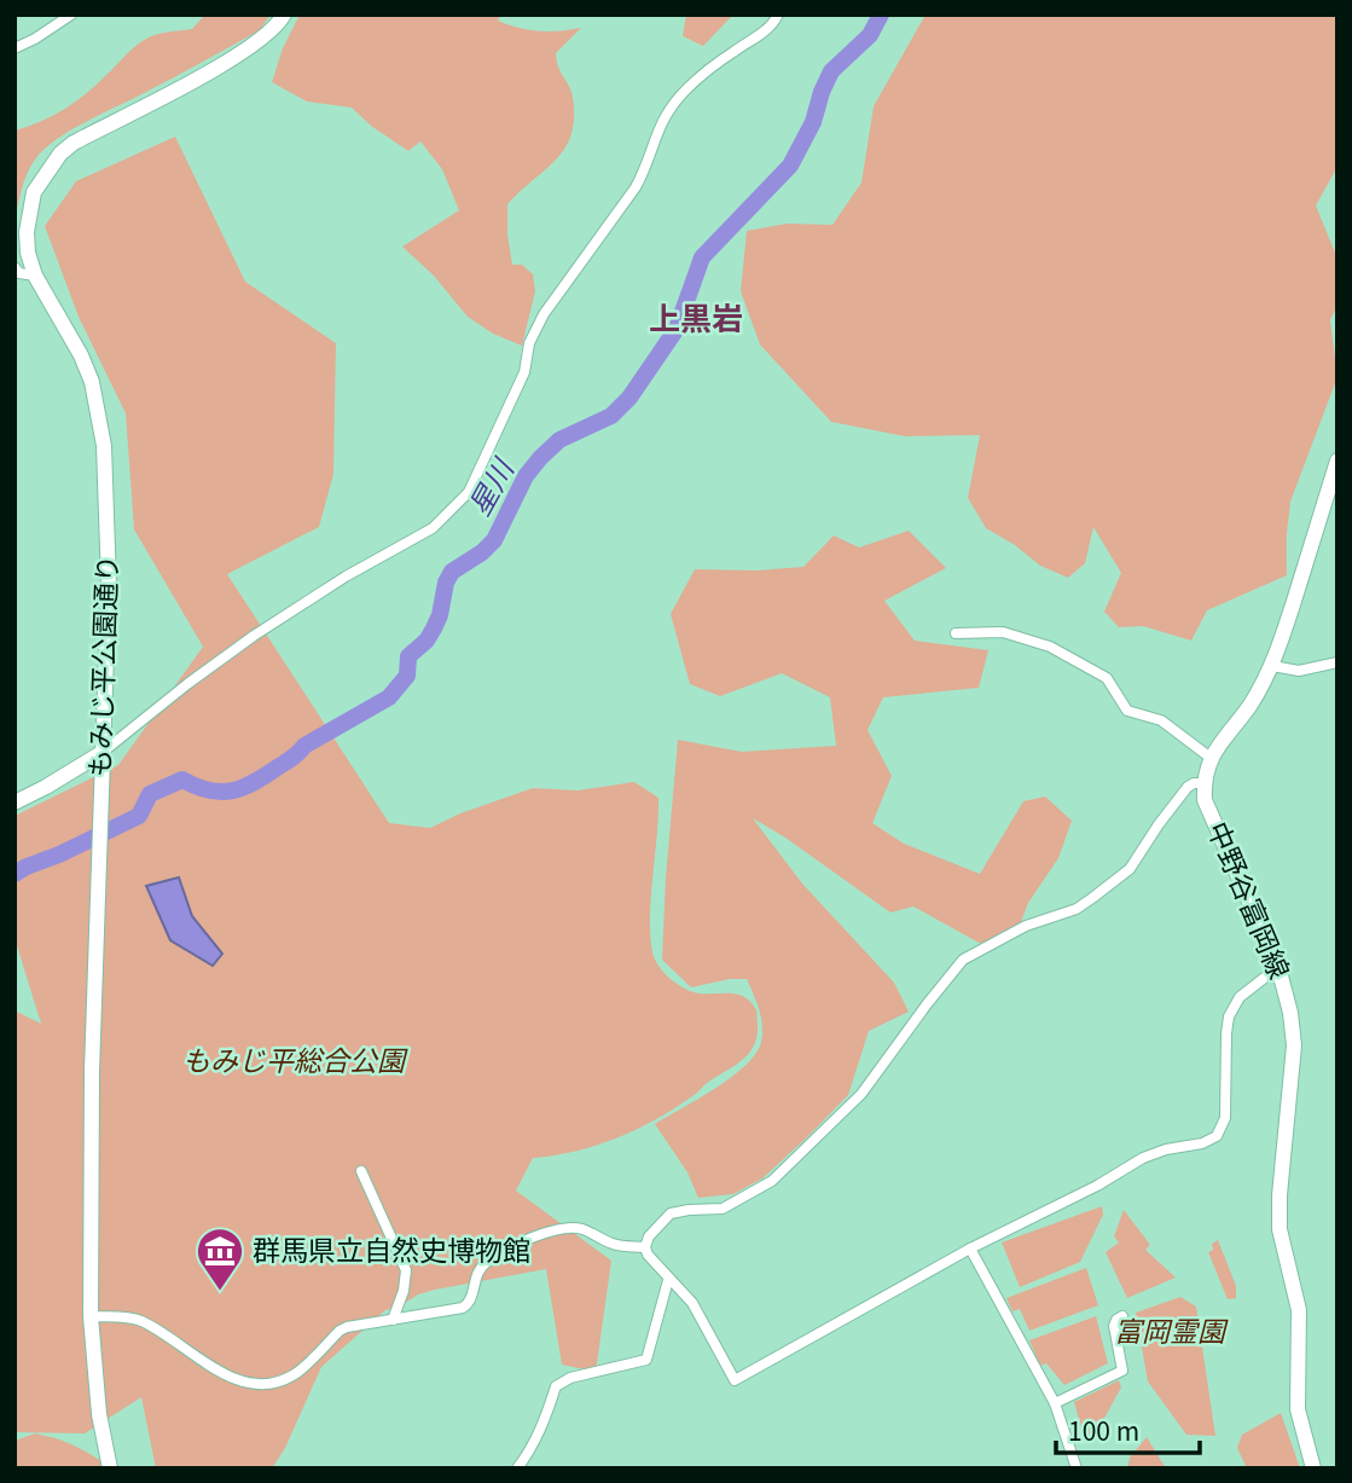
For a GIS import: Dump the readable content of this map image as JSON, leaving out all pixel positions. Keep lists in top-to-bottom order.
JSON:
{
  "streets": {
    "street": ["もみじ平公園通り", "中野谷富岡線"]
  },
  "districts": ["上黒岩"],
  "water": ["星川"],
  "parks": ["もみじ平総合公園", "富岡霊園"],
  "places": {
    "museum": ["群馬県立自然史博物館"]
  },
  "scale_bar": "100 m"
}
